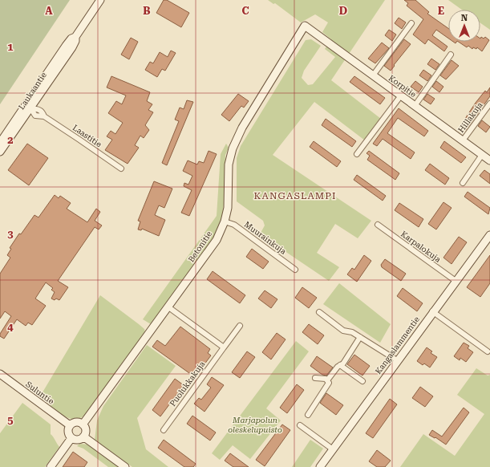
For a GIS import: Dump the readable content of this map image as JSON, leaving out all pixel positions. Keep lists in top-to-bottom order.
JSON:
{
  "streets": {
    "street": [
      "Korpitie",
      "Laukaantie",
      "Hillakuja",
      "Laastitie",
      "Muurainkuja",
      "Betonitie",
      "Karpalokuja",
      "Kangaslammentie",
      "Puolukkakuja",
      "Suluntie"
    ]
  },
  "crossings": [
    ["Korpitie", "Hillakuja"],
    ["Korpitie", "Betonitie"],
    ["Laukaantie", "Laastitie"],
    ["Muurainkuja", "Betonitie"],
    ["Betonitie", "Suluntie"],
    ["Karpalokuja", "Kangaslammentie"]
  ],
  "districts": ["KANGASLAMPI"],
  "parks": ["Marjapolun oleskelupuisto"],
  "north": "top",
  "grid": {
    "columns": [
      "A",
      "B",
      "C",
      "D",
      "E"
    ],
    "rows": [
      "1",
      "2",
      "3",
      "4",
      "5"
    ]
  }
}
